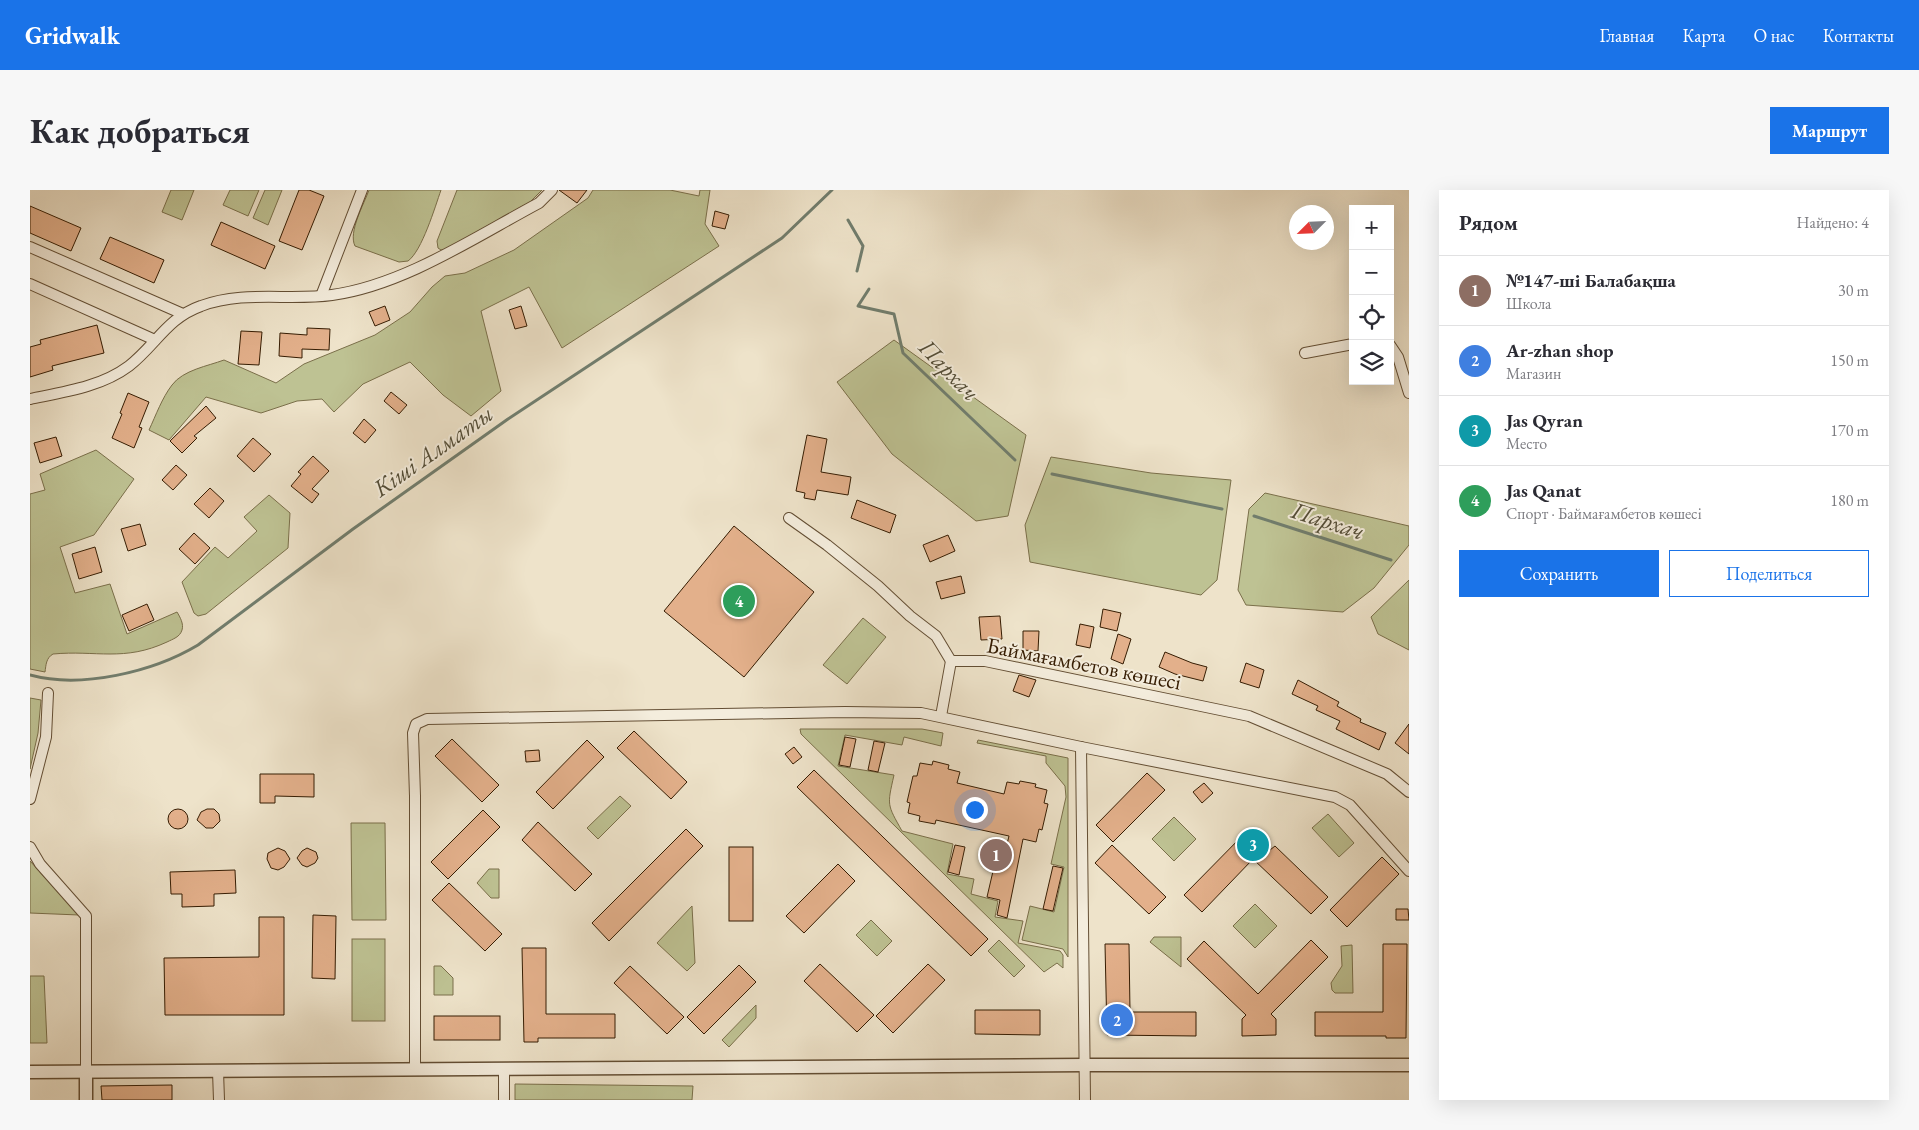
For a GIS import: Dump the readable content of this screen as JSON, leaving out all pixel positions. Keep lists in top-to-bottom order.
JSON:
{
  "streets": {
    "street": ["Баймағамбетов көшесі"]
  },
  "water": ["Пархач", "Кіші Алматы"],
  "north": "bottom left",
  "page": {
    "header": "Gridwalk",
    "nav": [
      "Главная",
      "Карта",
      "О нас",
      "Контакты"
    ],
    "buttons": [
      "Маршрут",
      ["Сохранить", "Поделиться"]
    ],
    "title": "Как добраться",
    "heading": ["Рядом", "Найдено: 4"],
    "map_buttons": ["+", "−"],
    "list": [
      {
        "mark": "1",
        "name": "№147-ші Балабақша",
        "note": "Школа",
        "value": "30 m"
      },
      {
        "mark": "2",
        "name": "Ar-zhan shop",
        "note": "Магазин",
        "value": "150 m"
      },
      {
        "mark": "3",
        "name": "Jas Qyran",
        "note": "Место",
        "value": "170 m"
      },
      {
        "mark": "4",
        "name": "Jas Qanat",
        "note": "Спорт · Баймағамбетов көшесі",
        "value": "180 m"
      }
    ],
    "pins": [
      "4",
      "3",
      "1",
      "2"
    ]
  }
}
